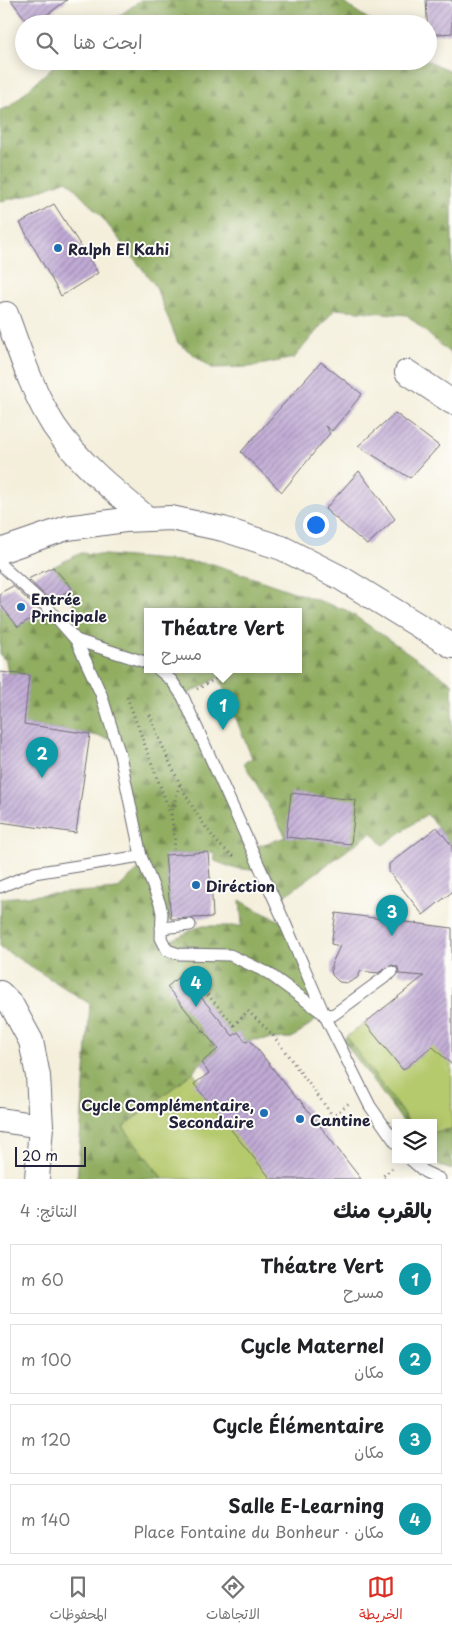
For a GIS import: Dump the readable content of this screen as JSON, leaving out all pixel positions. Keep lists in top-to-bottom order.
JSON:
{
  "places": [
    "Ralph El Kahi",
    "Entrée Principale",
    "Diréction",
    "Cycle Complémentaire, Secondaire",
    "Cantine"
  ],
  "scale_bar": "20 m",
  "page": {
    "search": "ابحث هنا",
    "popup": ["Théatre Vert", "مسرح"],
    "pins": [
      "1",
      "2",
      "3",
      "4"
    ],
    "scale": "20 m",
    "heading": ["بالقرب منك", "النتائج: 4"],
    "list": [
      {
        "mark": "1",
        "name": "Théatre Vert",
        "note": "مسرح",
        "value": "60 m"
      },
      {
        "mark": "2",
        "name": "Cycle Maternel",
        "note": "مكان",
        "value": "100 m"
      },
      {
        "mark": "3",
        "name": "Cycle Élémentaire",
        "note": "مكان",
        "value": "120 m"
      },
      {
        "mark": "4",
        "name": "Salle E-Learning",
        "note": "مكان · Place Fontaine du Bonheur",
        "value": "140 m"
      }
    ],
    "nav": ["الخريطة", "الاتجاهات", "المحفوظات"]
  }
}
